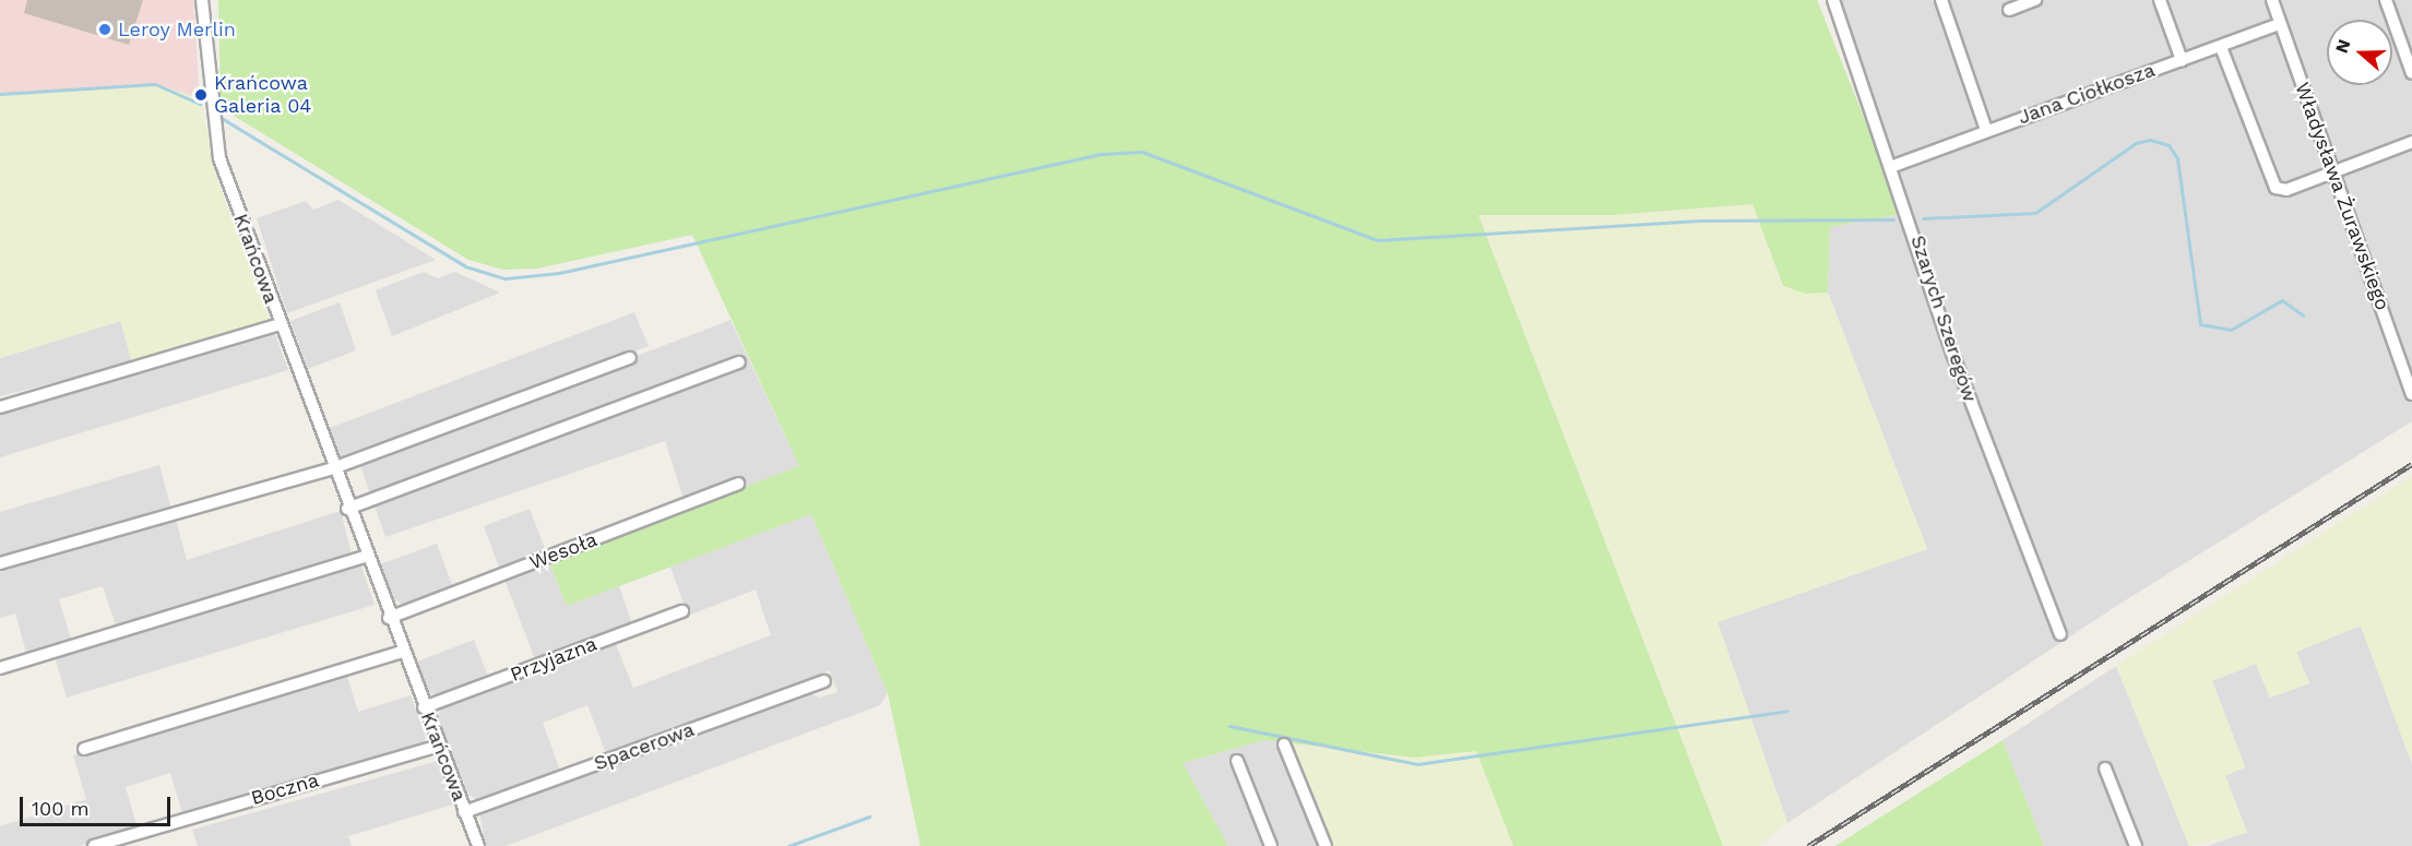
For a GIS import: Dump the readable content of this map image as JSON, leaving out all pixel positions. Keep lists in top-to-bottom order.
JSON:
{
  "streets": {
    "street": [
      "Jana Ciołkosza",
      "Władysława Żurawskiego",
      "Krańcowa",
      "Szarych Szeregów",
      "Wesoła",
      "Przyjazna",
      "Spacerowa",
      "Boczna"
    ]
  },
  "crossings": [
    ["Jana Ciołkosza", "Władysława Żurawskiego"],
    ["Jana Ciołkosza", "Szarych Szeregów"],
    ["Krańcowa", "Wesoła"],
    ["Krańcowa", "Przyjazna"],
    ["Krańcowa", "Spacerowa"],
    ["Krańcowa", "Boczna"]
  ],
  "places": ["Leroy Merlin", "Krańcowa Galeria 04"],
  "scale_bar": "100 m",
  "north": "left"
}
